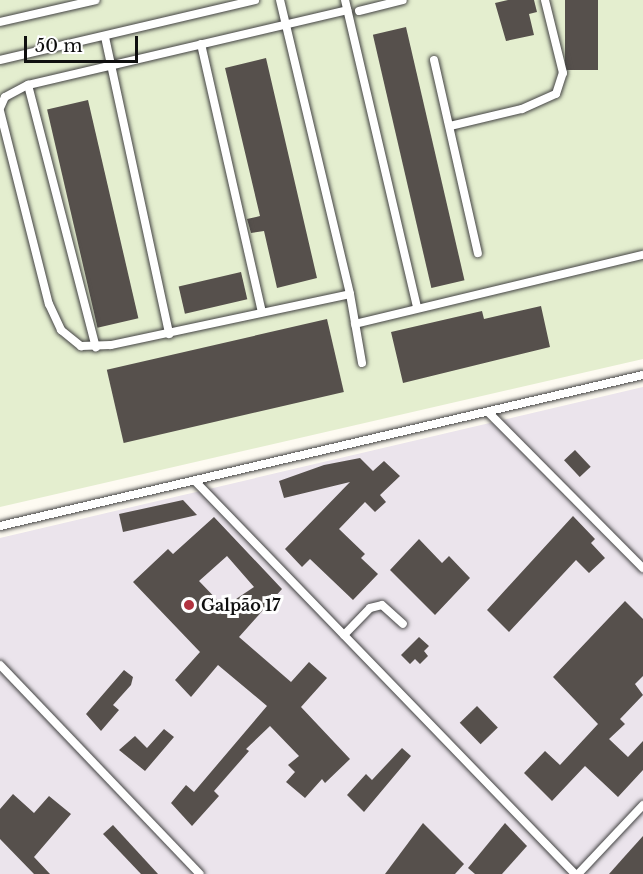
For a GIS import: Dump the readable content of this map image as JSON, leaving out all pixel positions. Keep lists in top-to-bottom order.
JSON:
{
  "places": ["Galpão 17"],
  "scale_bar": "50 m"
}
